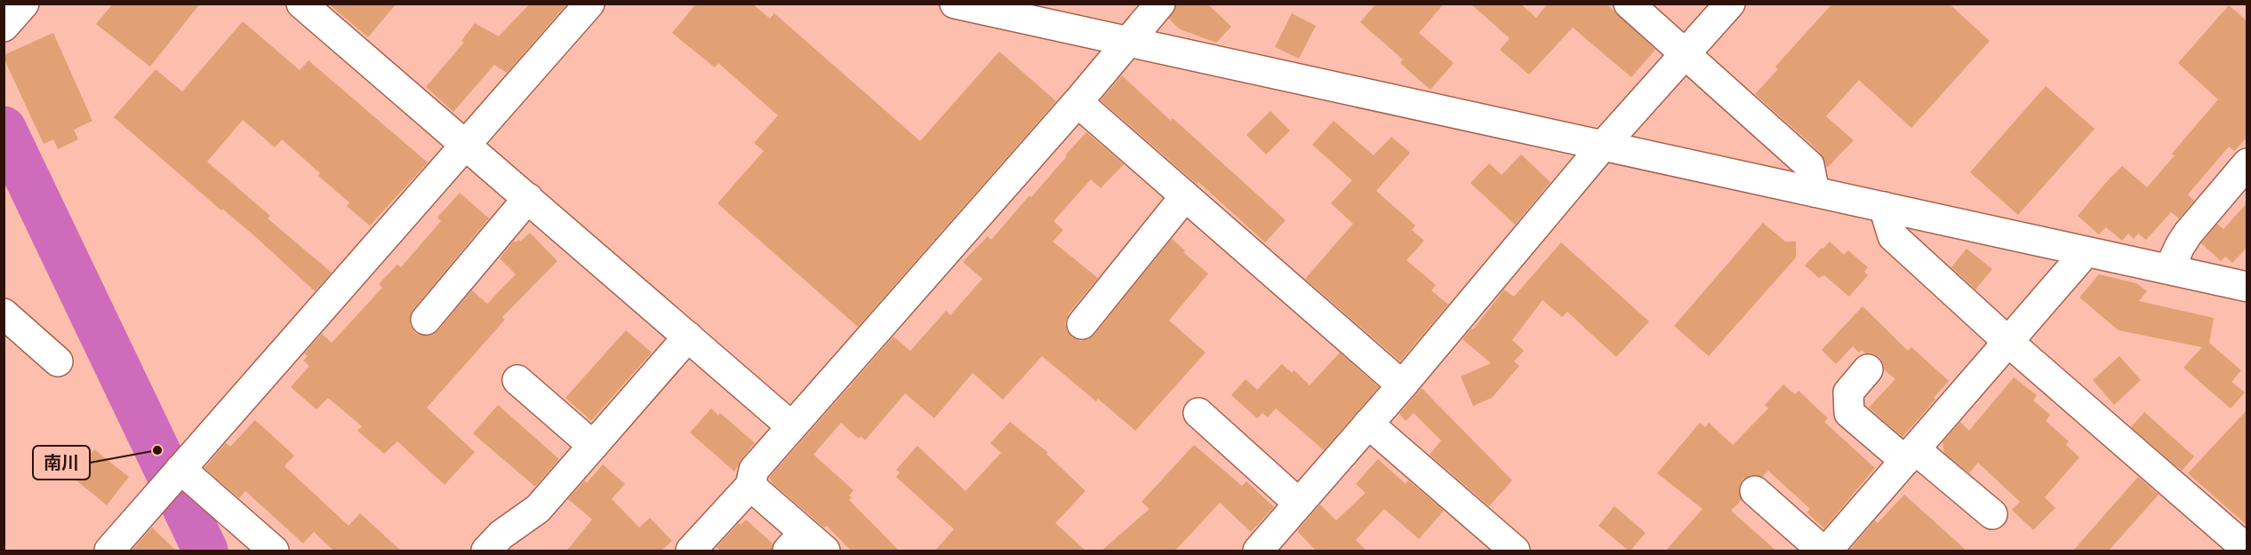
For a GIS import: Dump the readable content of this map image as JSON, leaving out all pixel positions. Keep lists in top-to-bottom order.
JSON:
{
  "places": ["南川"]
}
